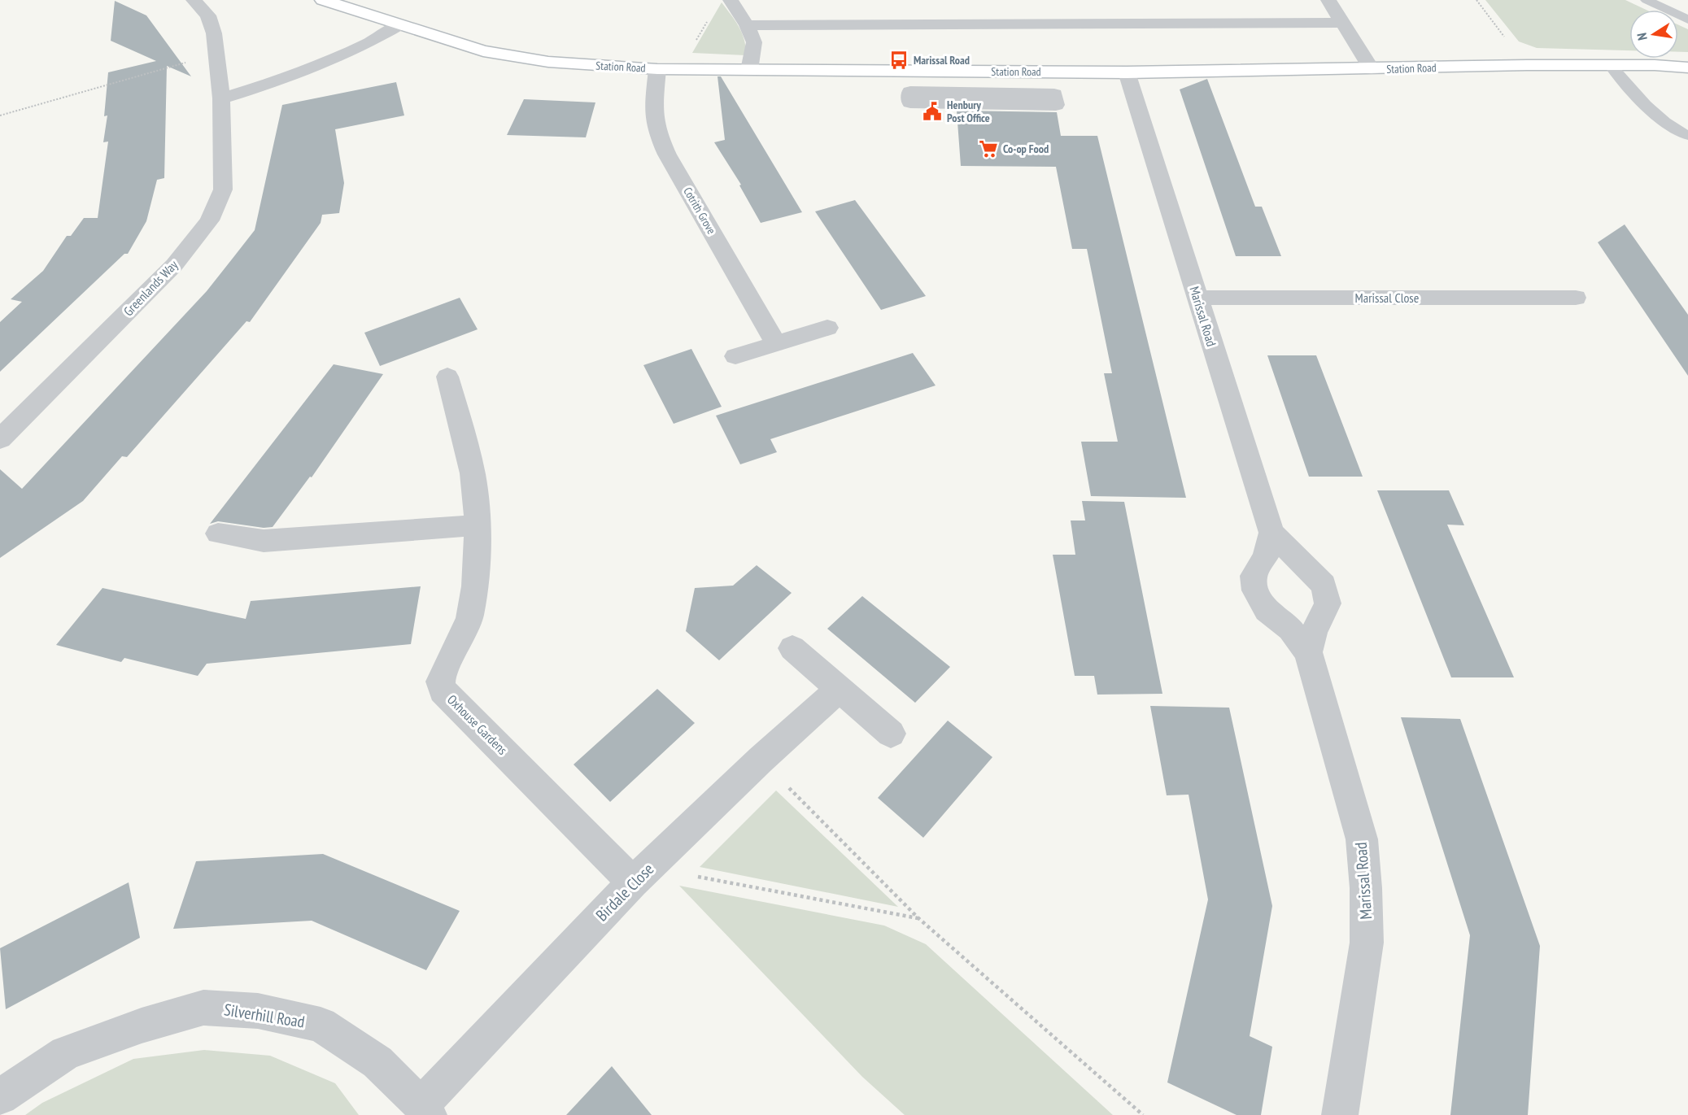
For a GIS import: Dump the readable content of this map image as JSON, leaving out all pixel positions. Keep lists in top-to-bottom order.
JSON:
{
  "streets": {
    "main road": ["Station Road"],
    "street": [
      "Cotrith Grove",
      "Greenlands Way",
      "Marissal Close",
      "Marissal Road",
      "Oxhouse Gardens",
      "Birdale Close",
      "Silverhill Road"
    ]
  },
  "crossings": [
    ["Station Road", "Cotrith Grove"],
    ["Station Road", "Marissal Road"],
    ["Marissal Close", "Marissal Road"],
    ["Oxhouse Gardens", "Birdale Close"],
    ["Birdale Close", "Silverhill Road"]
  ],
  "places": {
    "bus stop": ["Marissal Road"],
    "public building": ["Henbury Post Office"],
    "supermarket": ["Co-op Food"]
  },
  "north": "left"
}
